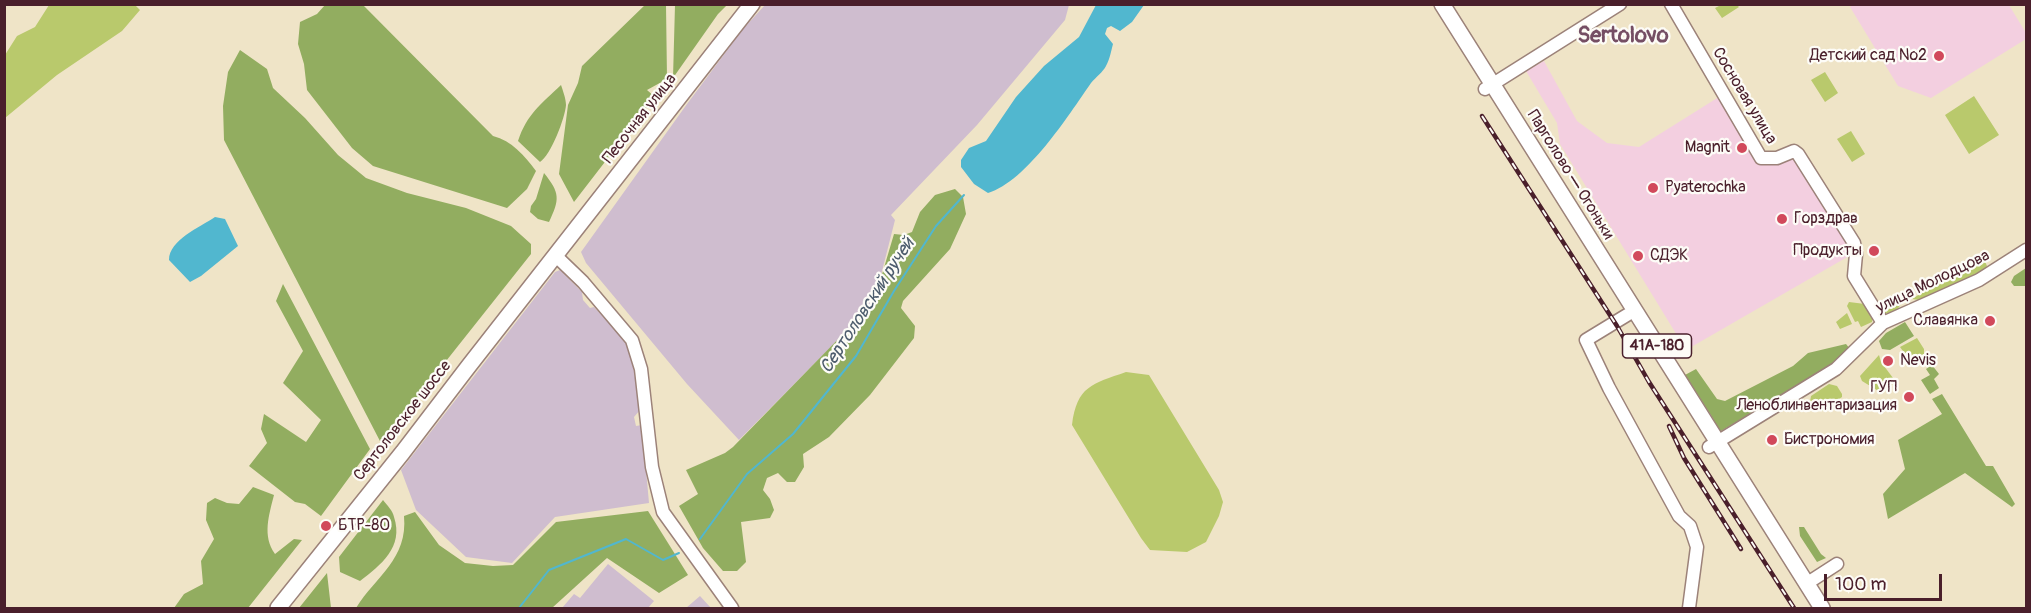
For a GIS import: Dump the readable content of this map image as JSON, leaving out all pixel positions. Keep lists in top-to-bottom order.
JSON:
{
  "streets": {
    "main road": [
      "Песочная улица",
      "Парголово — Огоньки",
      "41А-180",
      "Сертоловское шоссе"
    ],
    "street": ["Сосновая улица", "улица Молодцова"]
  },
  "crossings": [
    ["Сосновая улица", "улица Молодцова"],
    ["Песочная улица", "Сертоловское шоссе"],
    ["Парголово — Огоньки", "улица Молодцова"]
  ],
  "districts": ["Sertolovo"],
  "water": ["Сертоловский ручей"],
  "places": [
    "Детский сад №2",
    "Magnit",
    "Pyaterochka",
    "Горздрав",
    "Продукты",
    "СДЭК",
    "Славянка",
    "Nevis",
    "ГУП Леноблинвентаризация",
    "Бистрономия",
    "БТР-80"
  ],
  "scale_bar": "100 m"
}
